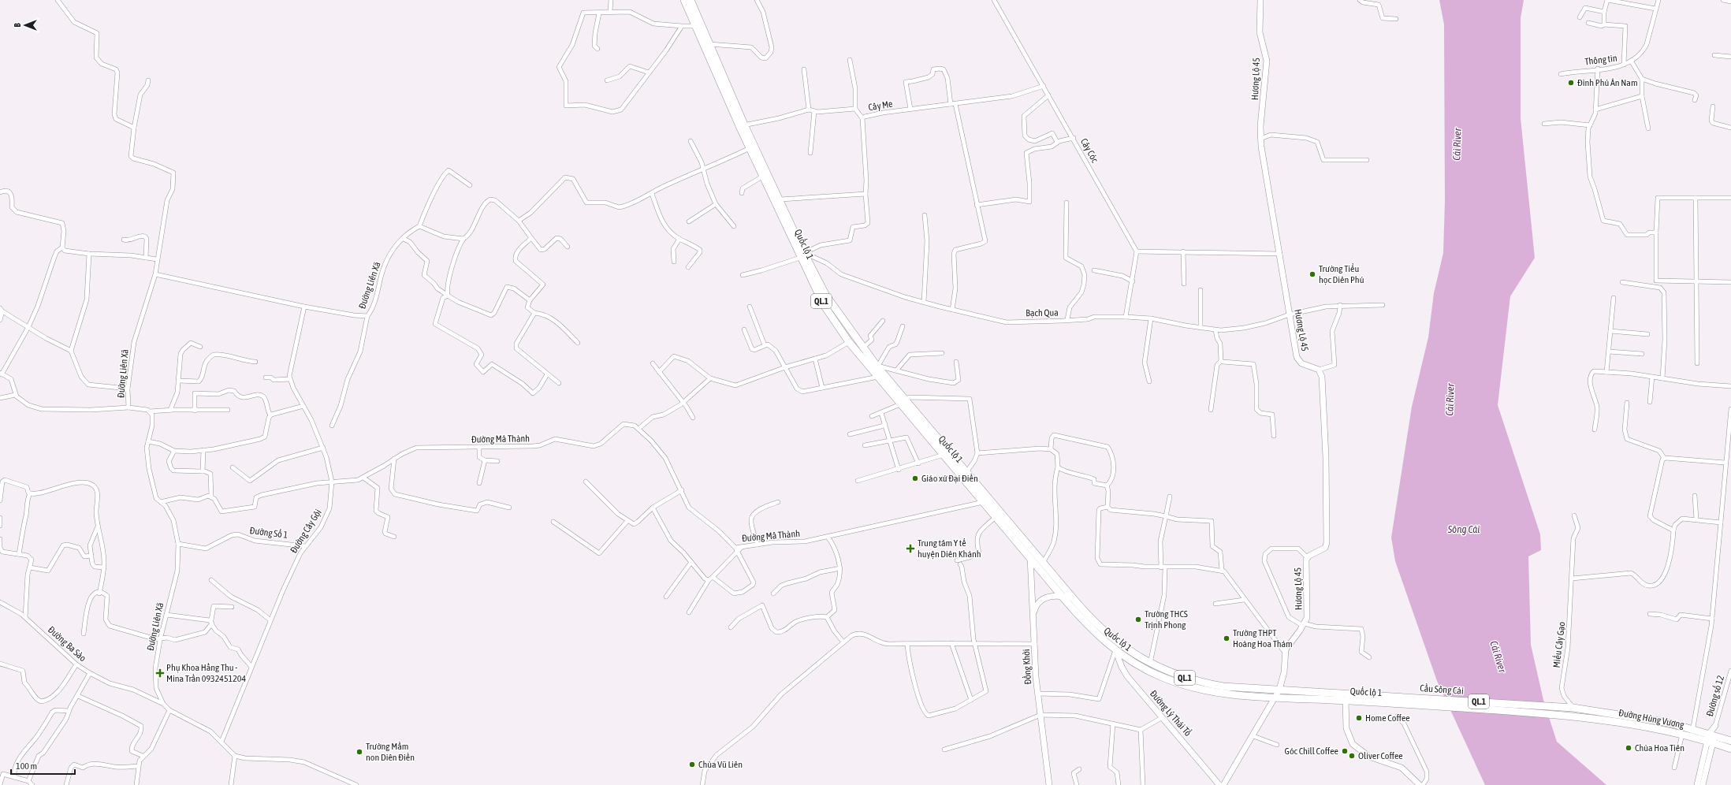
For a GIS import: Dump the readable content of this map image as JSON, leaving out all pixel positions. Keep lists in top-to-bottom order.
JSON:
{
  "streets": {
    "highway": [
      "Quốc lộ 1",
      "QL.1",
      "Cầu Sông Cái",
      "Đường Hùng Vương"
    ],
    "street": [
      "Thông tin",
      "Hương Lộ 45",
      "Cây Me",
      "Cây Cóc",
      "Đường Liên Xã",
      "Bạch Qua",
      "Đường Mâ Thành",
      "Đường Cây Gội",
      "Đường Số 1",
      "Đường Ba Sào",
      "Miếu Cây Gạo",
      "Đồng Khởi",
      "Đường số 12",
      "Đường Lý Thái Tổ"
    ]
  },
  "crossings": [
    ["Hương Lộ 45", "Quốc lộ 1"],
    ["Hương Lộ 45", "Bạch Qua"],
    ["Cây Me", "Cây Cóc"],
    ["Cây Me", "Quốc lộ 1"],
    ["Cây Me", "Bạch Qua"],
    ["Quốc lộ 1", "Bạch Qua"],
    ["Quốc lộ 1", "Đường Mâ Thành"],
    ["Quốc lộ 1", "Đồng Khởi"],
    ["Quốc lộ 1", "Cầu Sông Cái"],
    ["Quốc lộ 1", "Đường Lý Thái Tổ"],
    ["Đường Liên Xã", "Đường Cây Gội"],
    ["Đường Liên Xã", "Đường Số 1"],
    ["Đường Liên Xã", "Đường Ba Sào"],
    ["Đường Mâ Thành", "Đường Cây Gội"],
    ["Đường Cây Gội", "Đường Số 1"],
    ["Miếu Cây Gạo", "Cầu Sông Cái"],
    ["Miếu Cây Gạo", "Đường Hùng Vương"],
    ["Cầu Sông Cái", "Đường Hùng Vương"]
  ],
  "water": ["Cái River", "Sông Cái"],
  "places": {
    "other": [
      "Đình Phú Ân Nam",
      "Trường Tiểu học Diên Phú",
      "Giáo xứ Đại Điền",
      "Trường THCS Trịnh Phong",
      "Trường THPT Hoàng Hoa Thám",
      "Home Coffee",
      "Chùa Hoa Tiên",
      "Góc Chill Coffee",
      "Trường Mầm non Diên Điền",
      "Oliver Coffee",
      "Chùa Vũ Liên"
    ],
    "health": ["Trung tâm Y tế huyện Diên Khánh", "Phụ Khoa Hằng Thu - Mina Trần 0932451204"]
  },
  "scale_bar": "100 m",
  "north": "left"
}
